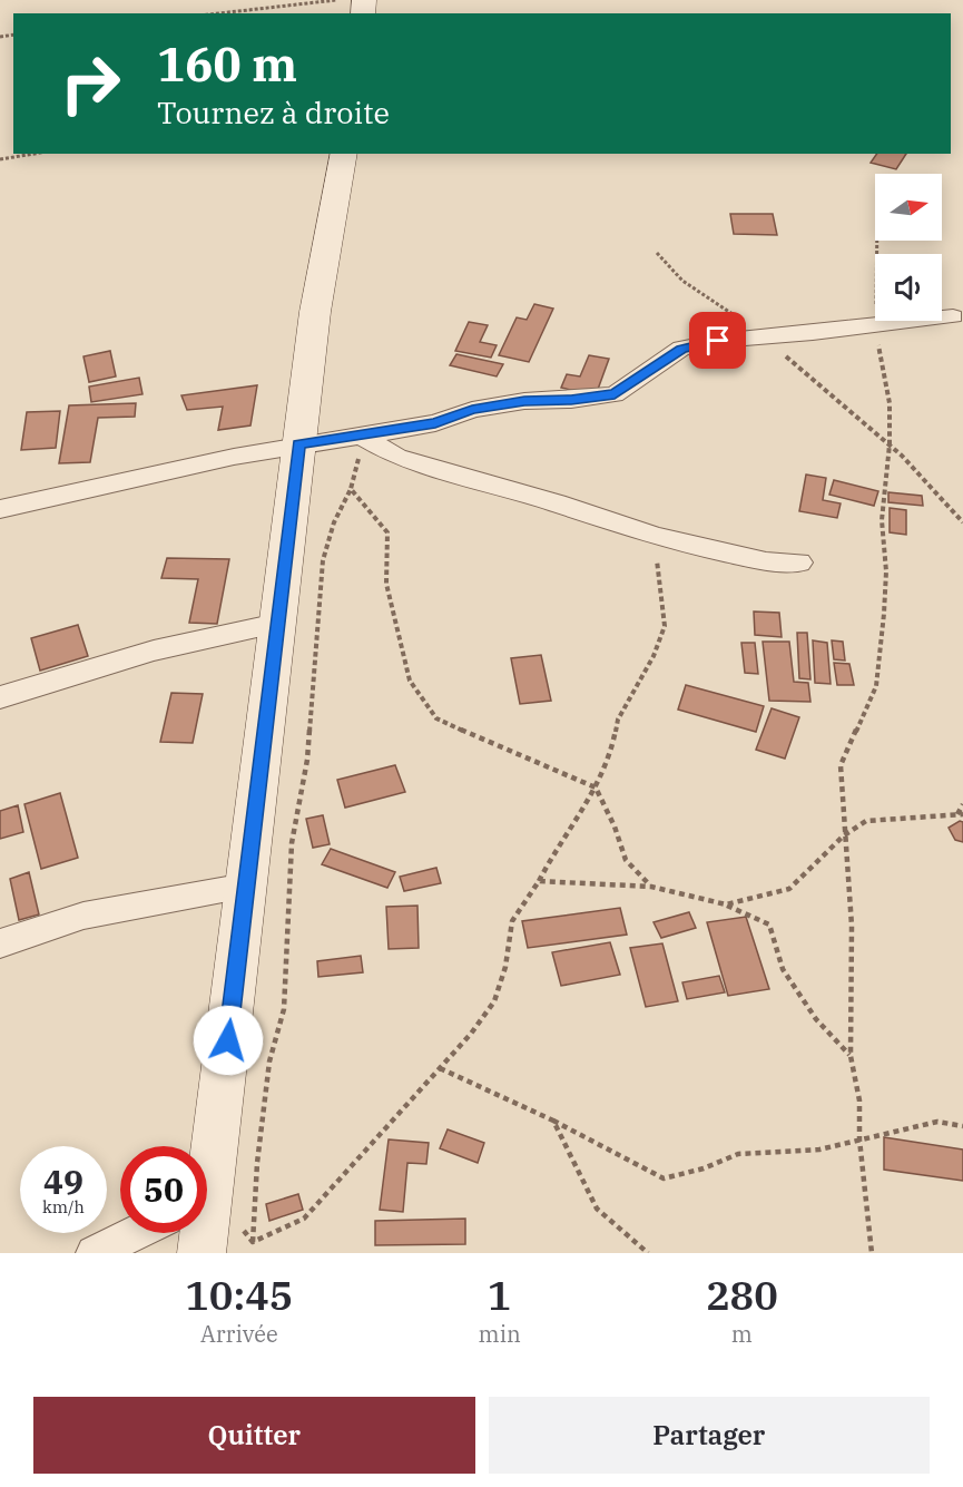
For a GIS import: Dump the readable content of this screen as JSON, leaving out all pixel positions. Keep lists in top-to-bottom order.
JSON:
{
  "north": "right",
  "page": {
    "turn": ["160 m", "Tournez à droite"],
    "speed": "49 km/h",
    "limit": "50",
    "eta": [
      "10:45",
      "Arrivée",
      "1",
      "min",
      "280",
      "m"
    ],
    "buttons": ["Quitter", "Partager"]
  }
}
